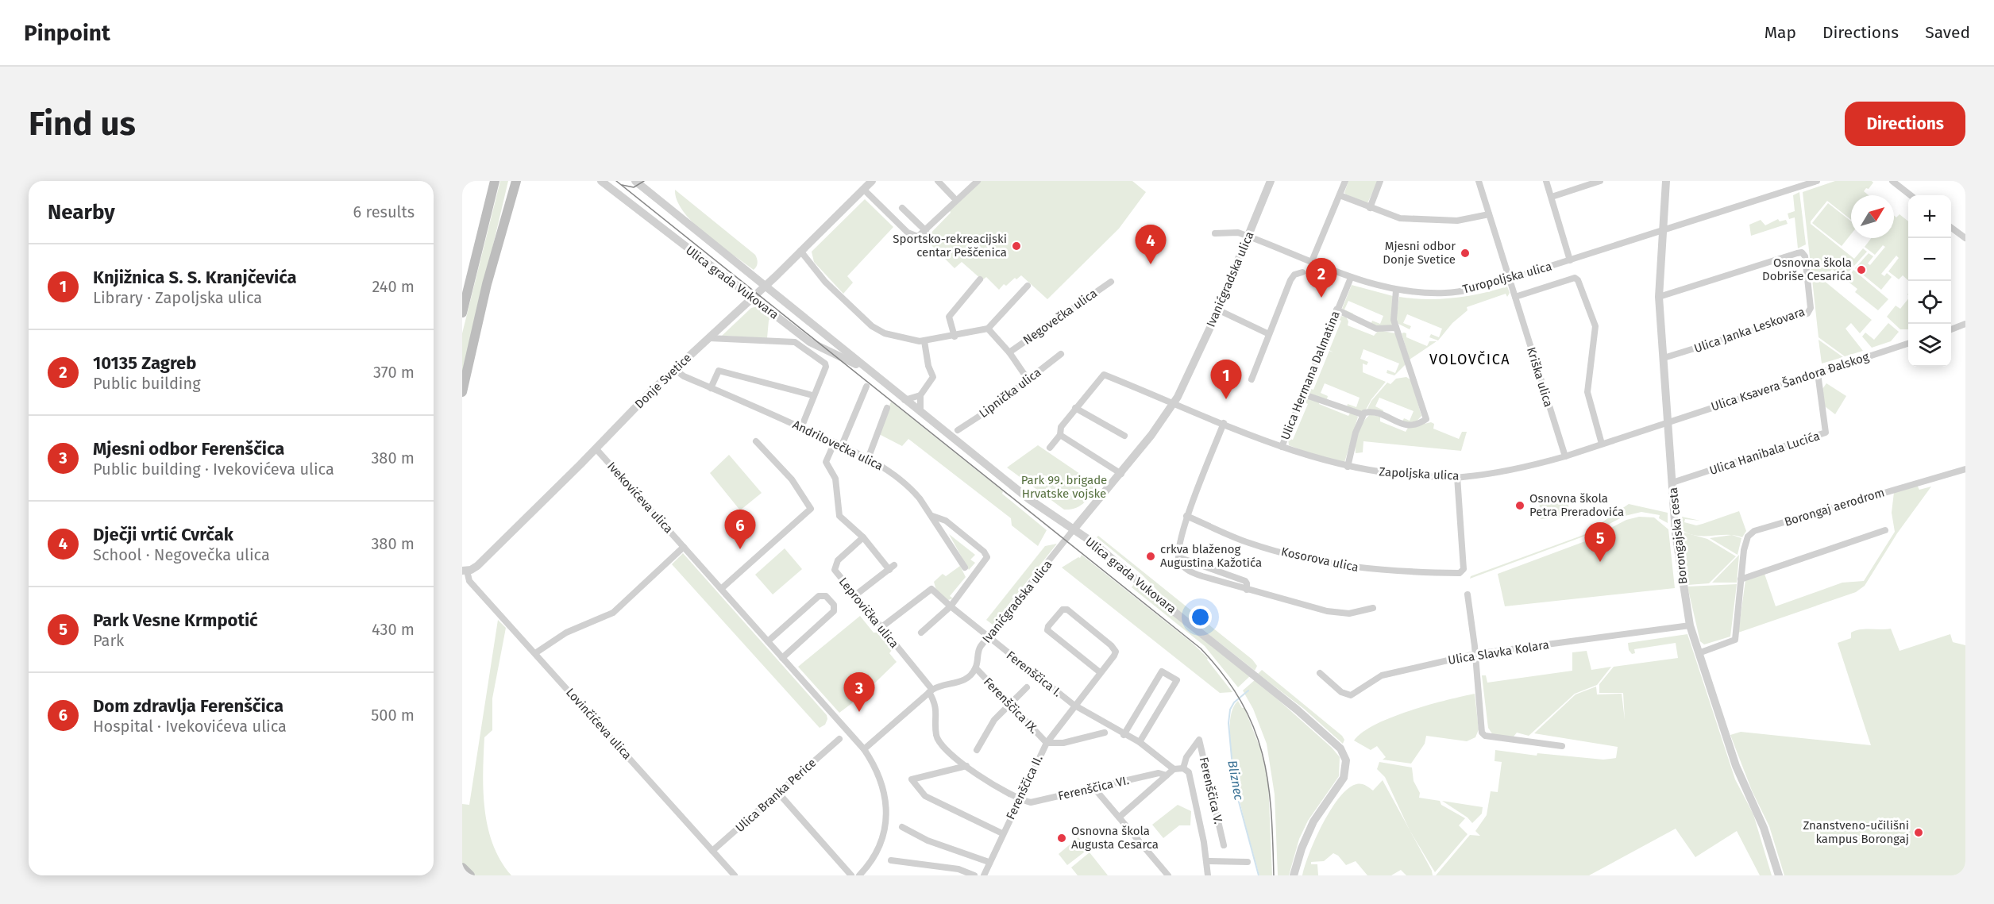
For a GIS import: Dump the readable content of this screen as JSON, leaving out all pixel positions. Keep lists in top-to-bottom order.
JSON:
{
  "streets": {
    "street": [
      "Turopoljska ulica",
      "Ivanićgradska ulica",
      "Ulica grada Vukovara",
      "Negovečka ulica",
      "Ulica Janka Leskovara",
      "Ulica Hermana Dalmatina",
      "Kriška ulica",
      "Donje Svetice",
      "Ulica Ksavera Šandora Đalskog",
      "Lipnička ulica",
      "Andrilovečka ulica",
      "Ulica Hanibala Lucića",
      "Zapoljska ulica",
      "Ivekovićeva ulica",
      "Borongaj aerodrom",
      "Borongajska cesta",
      "Kosorova ulica",
      "Leprovička ulica",
      "Ulica Slavka Kolara",
      "Ferenščica I.",
      "Ferenščica IX.",
      "Lovinčićeva ulica",
      "Ferenščica II.",
      "Ferenščica VI.",
      "Ferenščica V.",
      "Ulica Branka Perice"
    ]
  },
  "crossings": [
    ["Turopoljska ulica", "Ivanićgradska ulica"],
    ["Turopoljska ulica", "Ulica Hermana Dalmatina"],
    ["Turopoljska ulica", "Kriška ulica"],
    ["Turopoljska ulica", "Borongajska cesta"],
    ["Ivanićgradska ulica", "Ulica grada Vukovara"],
    ["Ivanićgradska ulica", "Zapoljska ulica"],
    ["Ivanićgradska ulica", "Ferenščica I."],
    ["Ivanićgradska ulica", "Ferenščica IX."],
    ["Ulica grada Vukovara", "Donje Svetice"],
    ["Ulica Janka Leskovara", "Borongajska cesta"],
    ["Ulica Hermana Dalmatina", "Zapoljska ulica"],
    ["Kriška ulica", "Zapoljska ulica"],
    ["Donje Svetice", "Andrilovečka ulica"],
    ["Donje Svetice", "Ivekovićeva ulica"],
    ["Donje Svetice", "Lovinčićeva ulica"],
    ["Ulica Ksavera Šandora Đalskog", "Ulica Hanibala Lucića"],
    ["Ulica Ksavera Šandora Đalskog", "Zapoljska ulica"],
    ["Ulica Ksavera Šandora Đalskog", "Borongajska cesta"],
    ["Ulica Hanibala Lucića", "Borongajska cesta"],
    ["Zapoljska ulica", "Borongajska cesta"],
    ["Zapoljska ulica", "Kosorova ulica"],
    ["Borongaj aerodrom", "Borongajska cesta"],
    ["Borongajska cesta", "Ulica Slavka Kolara"],
    ["Leprovička ulica", "Ferenščica I."],
    ["Leprovička ulica", "Ferenščica II."],
    ["Leprovička ulica", "Ferenščica VI."],
    ["Ferenščica I.", "Ferenščica II."],
    ["Ferenščica IX.", "Ferenščica II."],
    ["Lovinčićeva ulica", "Ulica Branka Perice"],
    ["Ferenščica II.", "Ferenščica VI."]
  ],
  "districts": ["VOLOVČICA"],
  "water": ["Bliznec"],
  "parks": ["Park 99. brigade Hrvatske vojske"],
  "places": [
    "Sportsko-rekreacijski centar Peščenica",
    "Mjesni odbor Donje Svetice",
    "Osnovna škola Dobriše Cesarića",
    "Osnovna škola Petra Preradovića",
    "crkva blaženog Augustina Kažotića",
    "Znanstveno-učilišni kampus Borongaj",
    "Osnovna škola Augusta Cesarca"
  ],
  "north": "top right",
  "page": {
    "header": "Pinpoint",
    "nav": ["Map", "Directions", "Saved"],
    "buttons": "Directions",
    "title": "Find us",
    "heading": ["Nearby", "6 results"],
    "map_buttons": ["+", "−"],
    "pins": [
      "4",
      "2",
      "1",
      "6",
      "5",
      "3"
    ],
    "list": [
      {
        "mark": "1",
        "name": "Knjižnica S. S. Kranjčevića",
        "note": "Library · Zapoljska ulica",
        "value": "240 m"
      },
      {
        "mark": "2",
        "name": "10135 Zagreb",
        "note": "Public building",
        "value": "370 m"
      },
      {
        "mark": "3",
        "name": "Mjesni odbor Ferenščica",
        "note": "Public building · Ivekovićeva ulica",
        "value": "380 m"
      },
      {
        "mark": "4",
        "name": "Dječji vrtić Cvrčak",
        "note": "School · Negovečka ulica",
        "value": "380 m"
      },
      {
        "mark": "5",
        "name": "Park Vesne Krmpotić",
        "note": "Park",
        "value": "430 m"
      },
      {
        "mark": "6",
        "name": "Dom zdravlja Ferenščica",
        "note": "Hospital · Ivekovićeva ulica",
        "value": "500 m"
      }
    ]
  }
}
